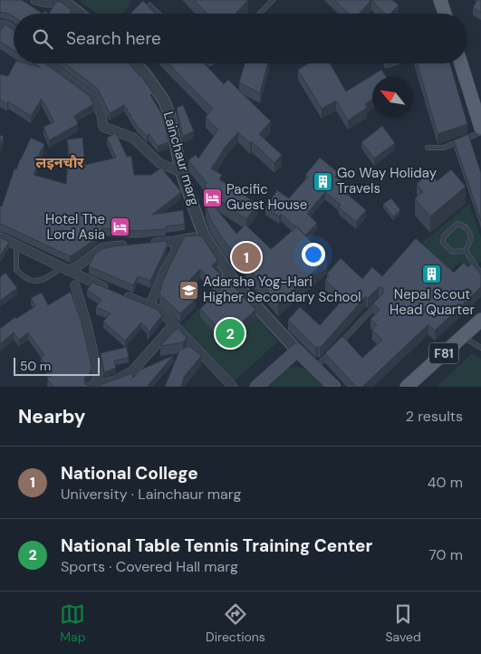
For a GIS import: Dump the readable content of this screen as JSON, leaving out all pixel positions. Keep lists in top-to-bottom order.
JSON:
{
  "streets": {
    "main road": ["F81"],
    "street": ["Lainchaur marg"]
  },
  "districts": ["लइनचौर"],
  "places": {
    "building": ["Go Way Holiday Travels", "Nepal Scout Head Quarter"],
    "hotel": ["Pacific Guest House", "Hotel The Lord Asia"],
    "school or university": ["Adarsha Yog-Hari Higher Secondary School"]
  },
  "scale_bar": "50 m",
  "north": "top left",
  "page": {
    "search": "Search here",
    "pins": ["1", "2"],
    "scale": "50 m",
    "heading": ["Nearby", "2 results"],
    "list": [
      {
        "mark": "1",
        "name": "National College",
        "note": "University · Lainchaur marg",
        "value": "40 m"
      },
      {
        "mark": "2",
        "name": "National Table Tennis Training Center",
        "note": "Sports · Covered Hall marg",
        "value": "70 m"
      }
    ],
    "nav": ["Map", "Directions", "Saved"]
  }
}
